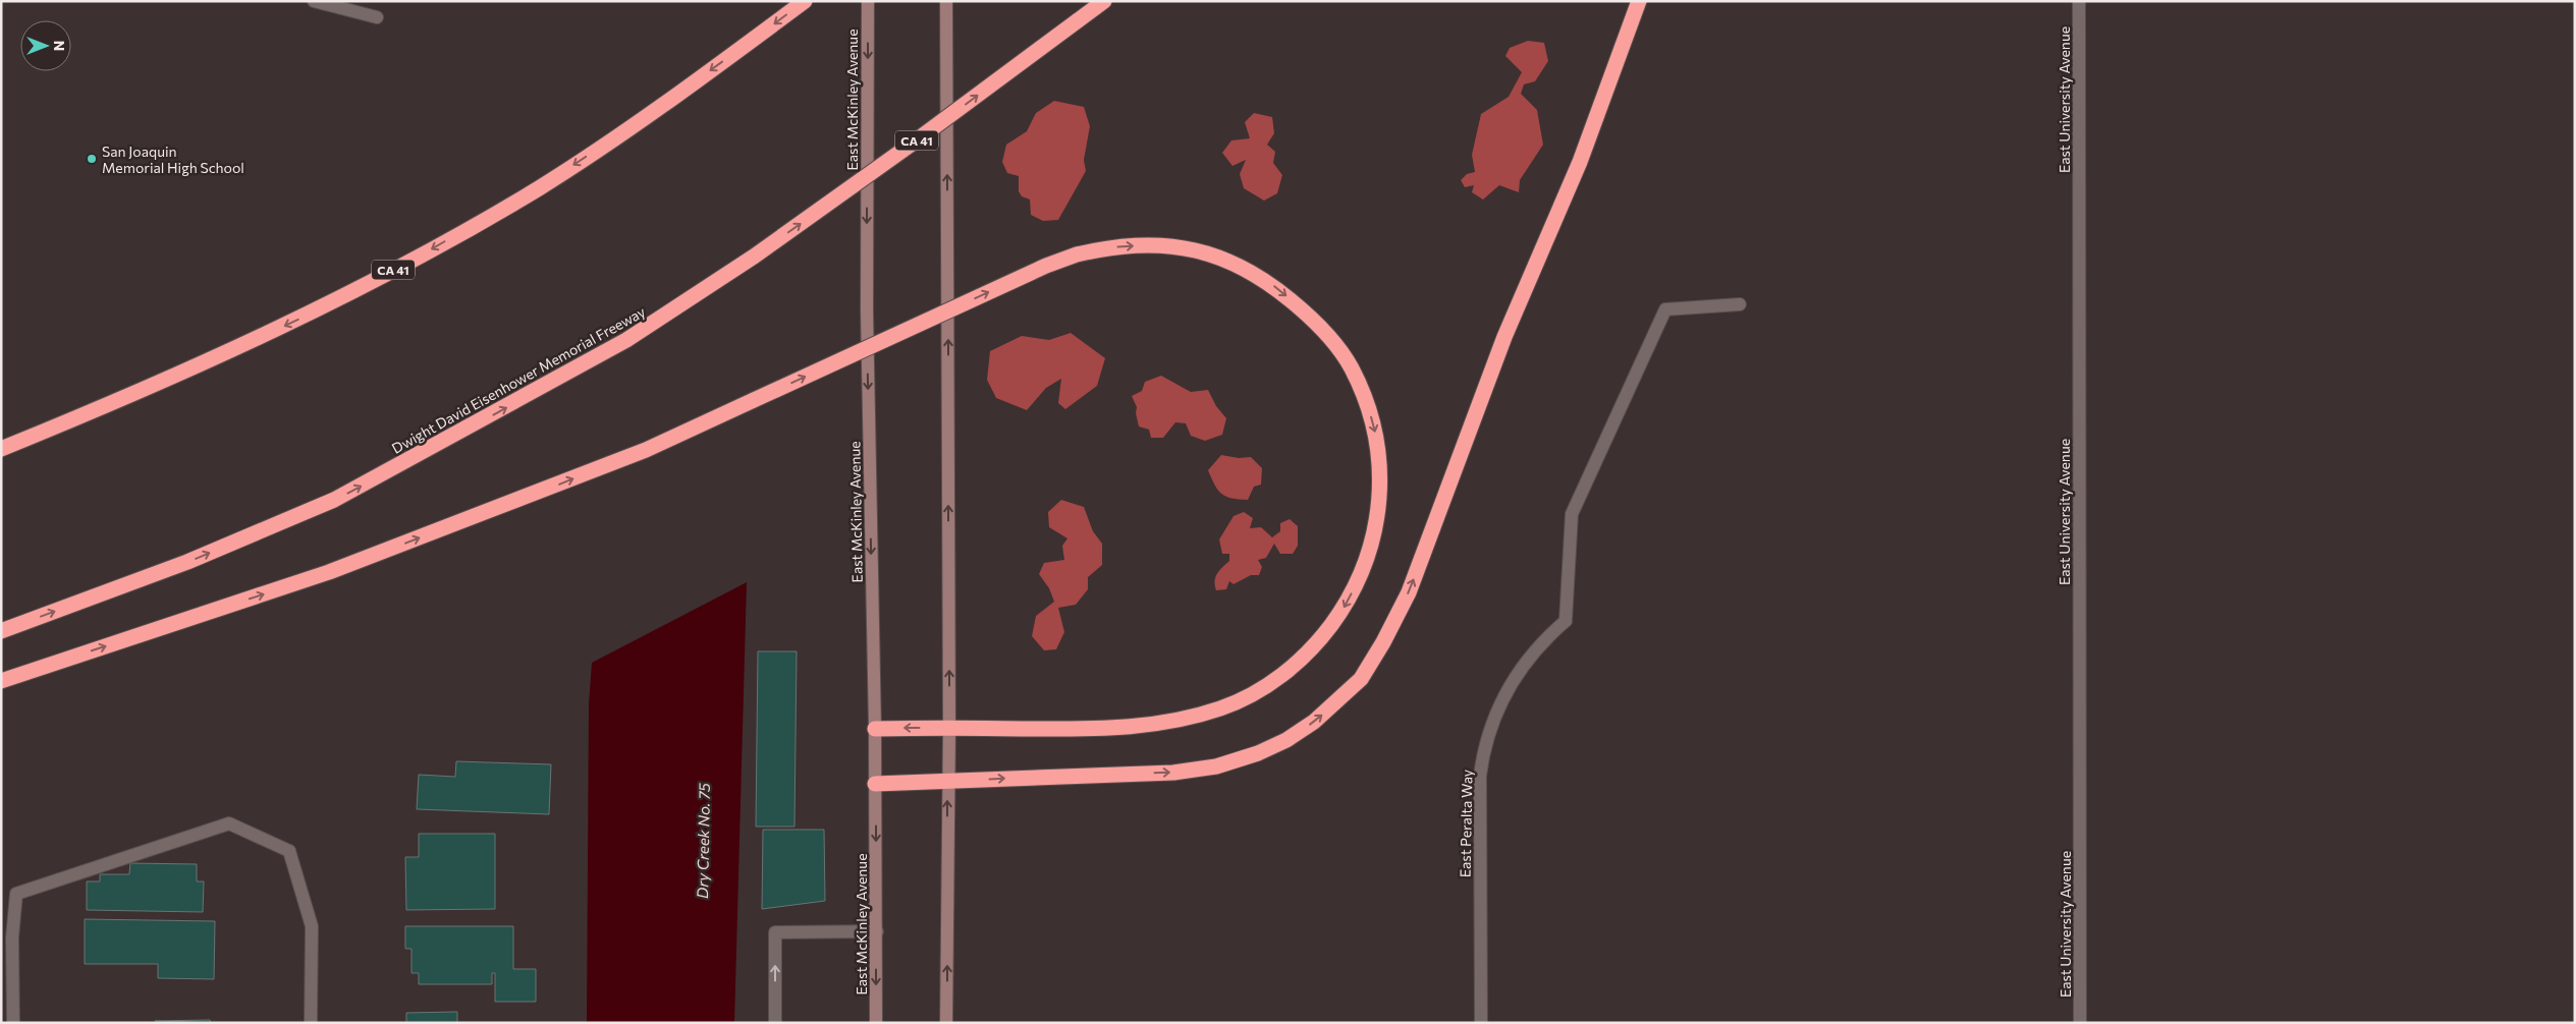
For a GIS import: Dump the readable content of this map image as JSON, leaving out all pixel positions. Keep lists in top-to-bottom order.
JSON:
{
  "streets": {
    "highway": ["CA 41", "Dwight David Eisenhower Memorial Freeway"],
    "main road": ["East McKinley Avenue"],
    "street": ["East University Avenue", "East Peralta Way"]
  },
  "one_way": ["Dwight David Eisenhower Memorial Freeway"],
  "water": ["Dry Creek No. 75"],
  "places": ["San Joaquin Memorial High School"],
  "north": "right"
}
